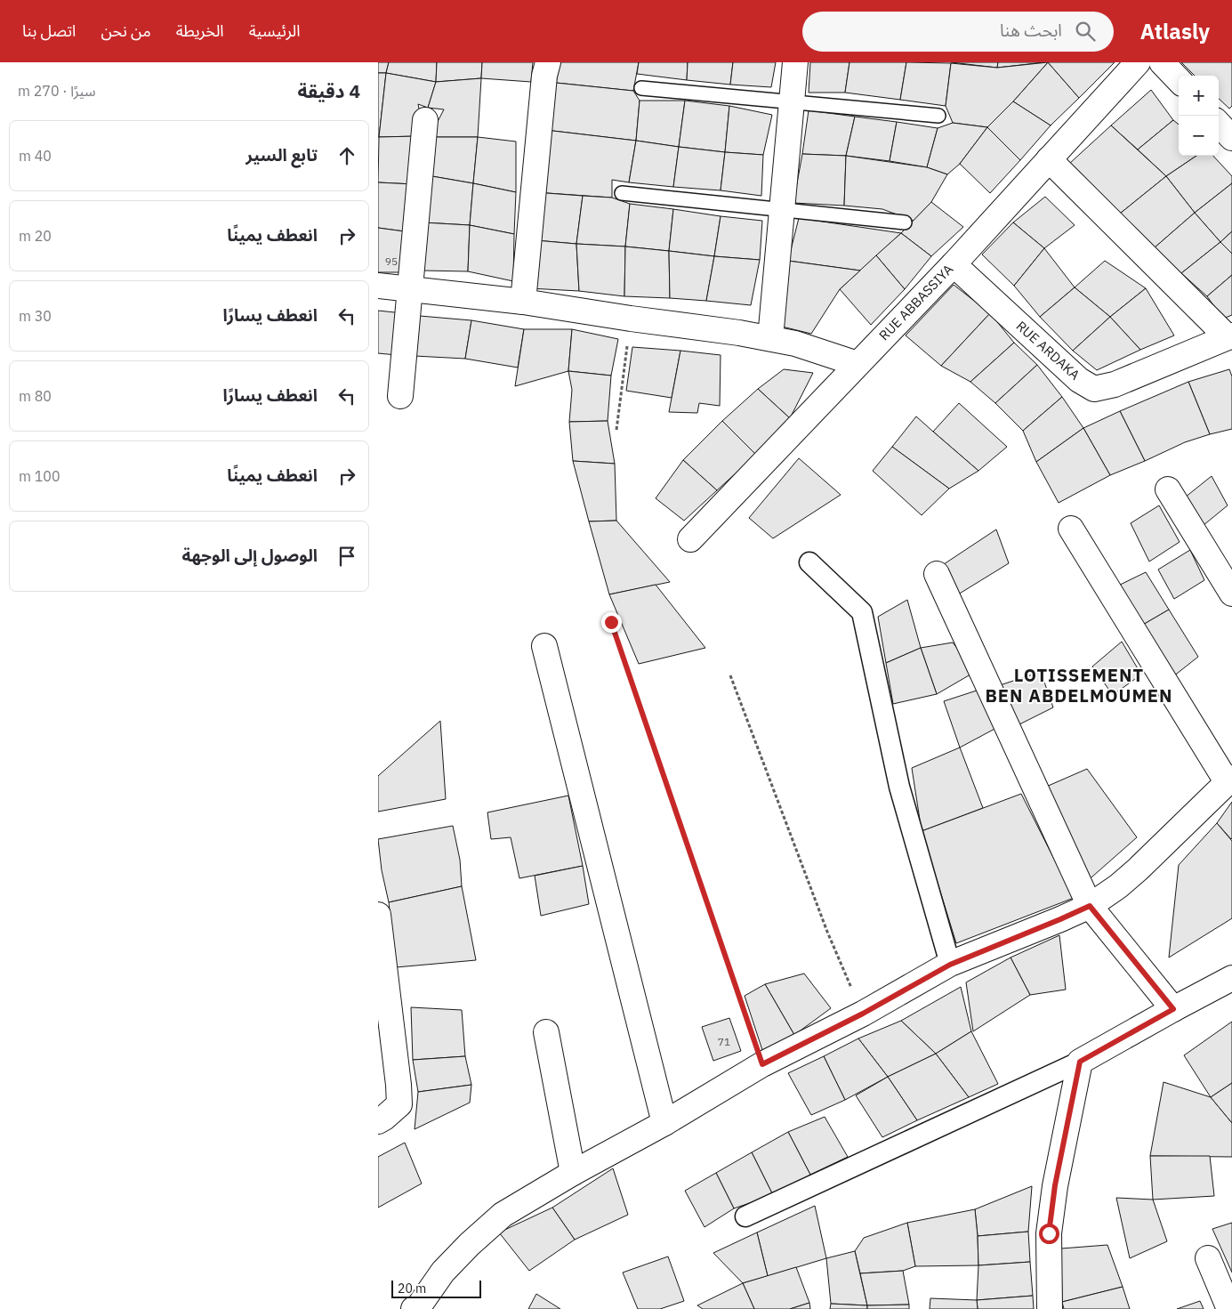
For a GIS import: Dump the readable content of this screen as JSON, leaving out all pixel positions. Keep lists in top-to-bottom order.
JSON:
{
  "streets": {
    "street": ["RUE ABBASSIYA", "RUE ARDAKA"]
  },
  "crossings": [
    ["RUE ABBASSIYA", "RUE ARDAKA"]
  ],
  "districts": ["LOTISSEMENT BEN ABDELMOUMEN"],
  "house_numbers": ["95", "71"],
  "scale_bar": "20 m",
  "page": {
    "header": "Atlasly",
    "search": "ابحث هنا",
    "nav": [
      "الرئيسية",
      "الخريطة",
      "من نحن",
      "اتصل بنا"
    ],
    "heading": ["4 دقيقة", "سيرًا · 270 m"],
    "map_buttons": ["+", "−"],
    "list": [
      ["تابع السير", "40 m"],
      ["انعطف يمينًا", "20 m"],
      ["انعطف يسارًا", "30 m"],
      ["انعطف يسارًا", "80 m"],
      ["انعطف يمينًا", "100 m"],
      "الوصول إلى الوجهة"
    ],
    "scale": "20 m"
  }
}
